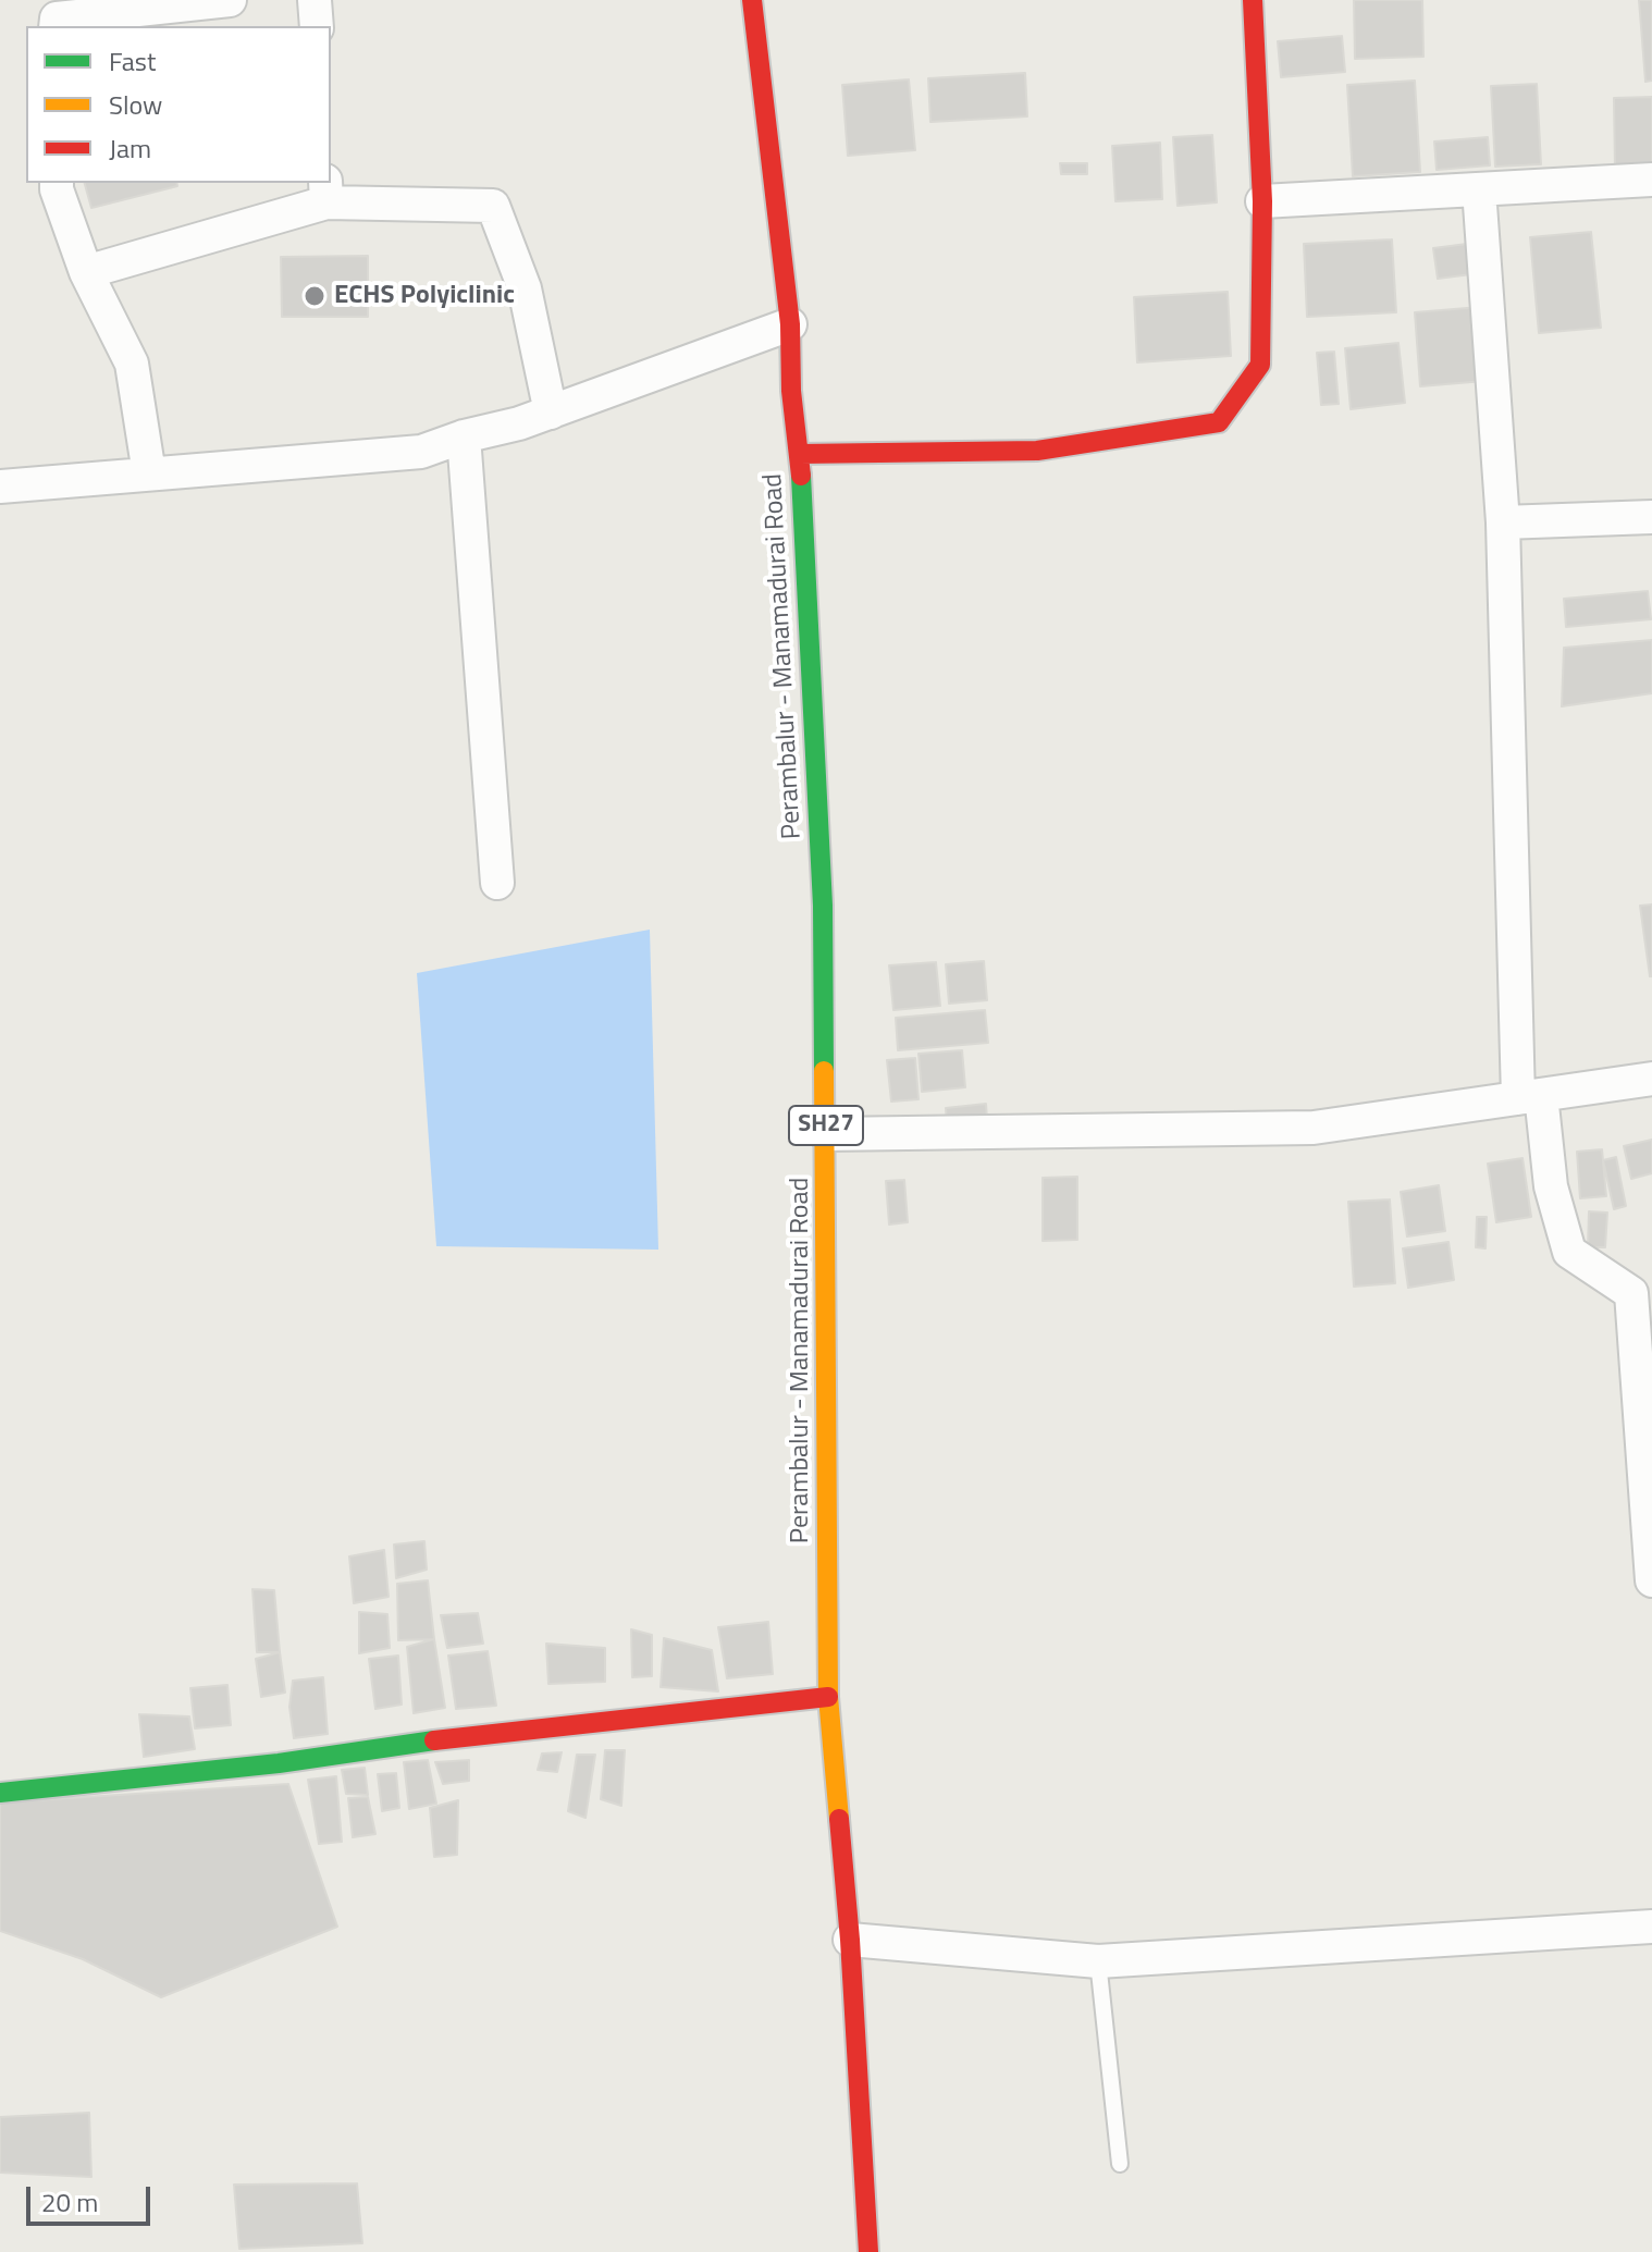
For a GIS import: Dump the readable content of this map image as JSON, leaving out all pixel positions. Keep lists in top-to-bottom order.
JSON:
{
  "streets": {
    "main road": ["Perambalur - Manamadurai Road", "SH27"]
  },
  "places": ["ECHS Polyiclinic"],
  "legend": ["Fast", "Slow", "Jam"],
  "scale_bar": "20 m"
}
